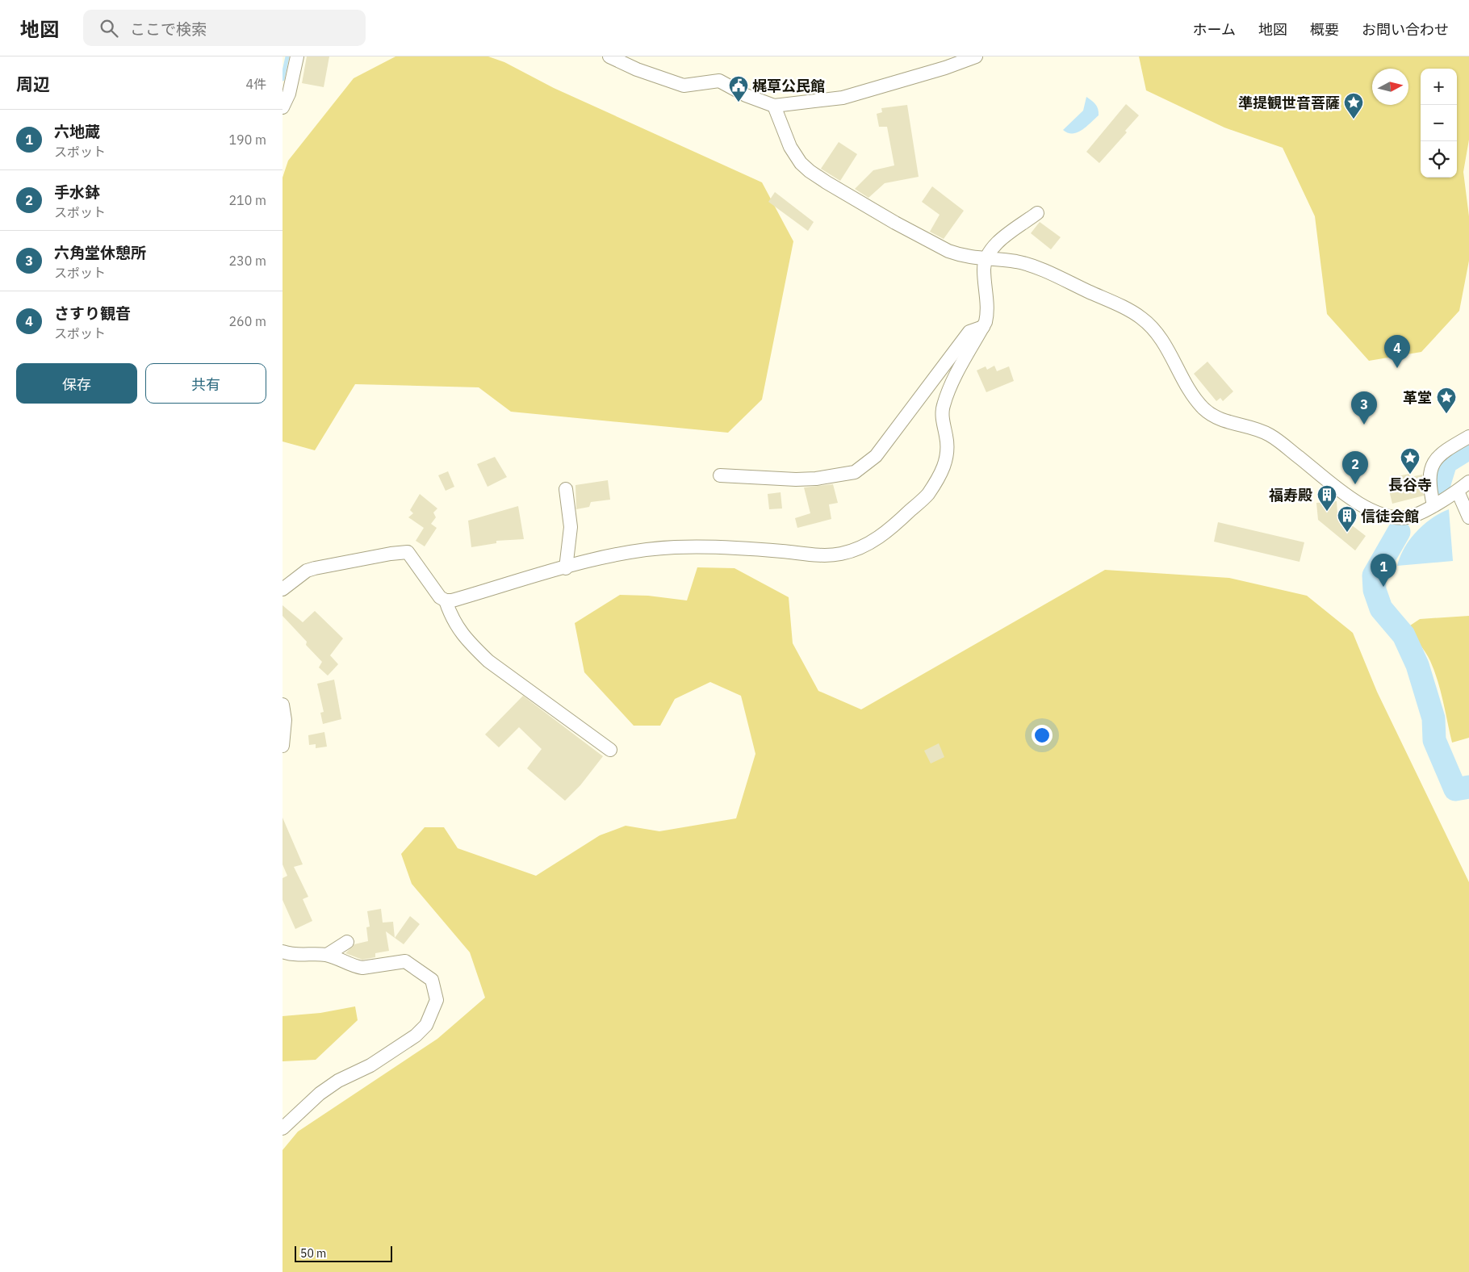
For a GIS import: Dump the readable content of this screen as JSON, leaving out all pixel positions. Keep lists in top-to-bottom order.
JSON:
{
  "places": {
    "public building": ["梶草公民館"],
    "place": ["準提観世音菩薩", "革堂", "長谷寺"],
    "building": ["福寿殿", "信徒会館"]
  },
  "scale_bar": "50 m",
  "north": "right",
  "page": {
    "header": "地図",
    "search": "ここで検索",
    "nav": [
      "ホーム",
      "地図",
      "概要",
      "お問い合わせ"
    ],
    "heading": ["周辺", "4件"],
    "map_buttons": ["+", "−"],
    "list": [
      {
        "mark": "1",
        "name": "六地蔵",
        "note": "スポット",
        "value": "190 m"
      },
      {
        "mark": "2",
        "name": "手水鉢",
        "note": "スポット",
        "value": "210 m"
      },
      {
        "mark": "3",
        "name": "六角堂休憩所",
        "note": "スポット",
        "value": "230 m"
      },
      {
        "mark": "4",
        "name": "さすり観音",
        "note": "スポット",
        "value": "260 m"
      }
    ],
    "pins": [
      "4",
      "3",
      "2",
      "1"
    ],
    "buttons": ["保存", "共有"],
    "scale": "50 m"
  }
}
